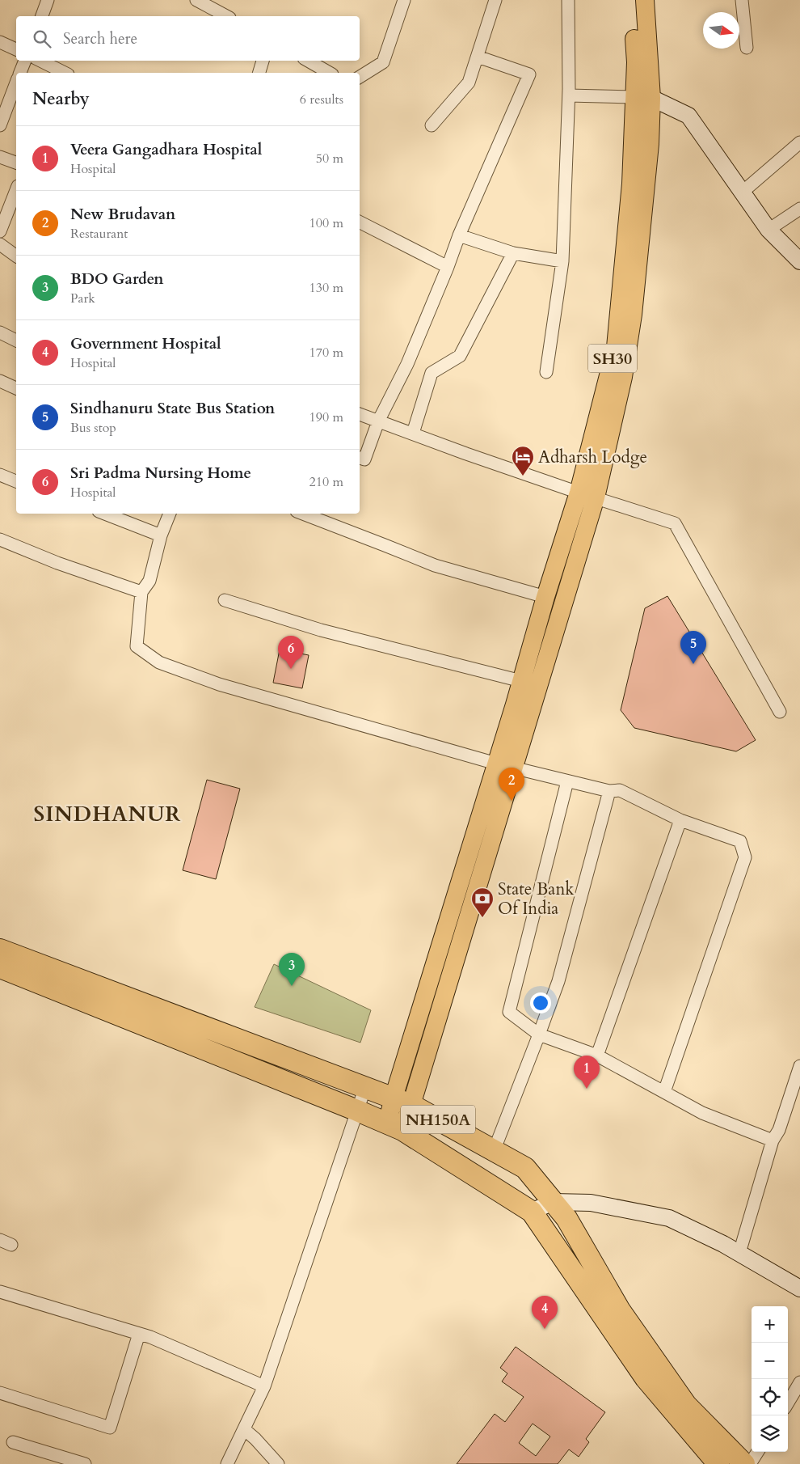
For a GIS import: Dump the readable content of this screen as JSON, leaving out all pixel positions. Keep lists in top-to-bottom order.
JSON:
{
  "streets": {
    "highway": ["NH150A"]
  },
  "districts": ["SINDHANUR"],
  "places": {
    "hotel": ["Adharsh Lodge"],
    "bank": ["State Bank Of India"]
  },
  "north": "right",
  "page": {
    "search": "Search here",
    "heading": ["Nearby", "6 results"],
    "list": [
      {
        "mark": "1",
        "name": "Veera Gangadhara Hospital",
        "note": "Hospital",
        "value": "50 m"
      },
      {
        "mark": "2",
        "name": "New Brudavan",
        "note": "Restaurant",
        "value": "100 m"
      },
      {
        "mark": "3",
        "name": "BDO Garden",
        "note": "Park",
        "value": "130 m"
      },
      {
        "mark": "4",
        "name": "Government Hospital",
        "note": "Hospital",
        "value": "170 m"
      },
      {
        "mark": "5",
        "name": "Sindhanuru State Bus Station",
        "note": "Bus stop",
        "value": "190 m"
      },
      {
        "mark": "6",
        "name": "Sri Padma Nursing Home",
        "note": "Hospital",
        "value": "210 m"
      }
    ],
    "pins": [
      "5",
      "6",
      "2",
      "3",
      "1",
      "4"
    ],
    "map_buttons": ["+", "−"]
  }
}
